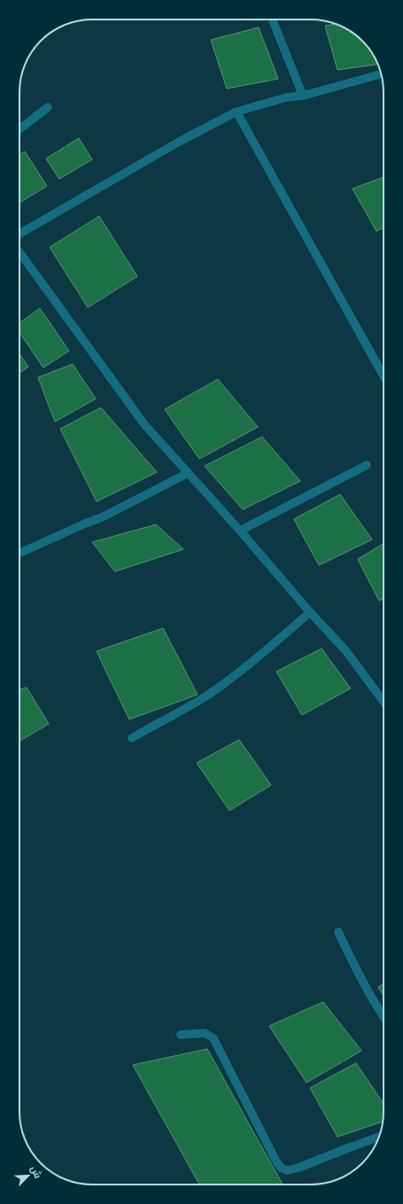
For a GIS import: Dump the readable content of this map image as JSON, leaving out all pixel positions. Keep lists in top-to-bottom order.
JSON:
{
  "north": "top right"
}
